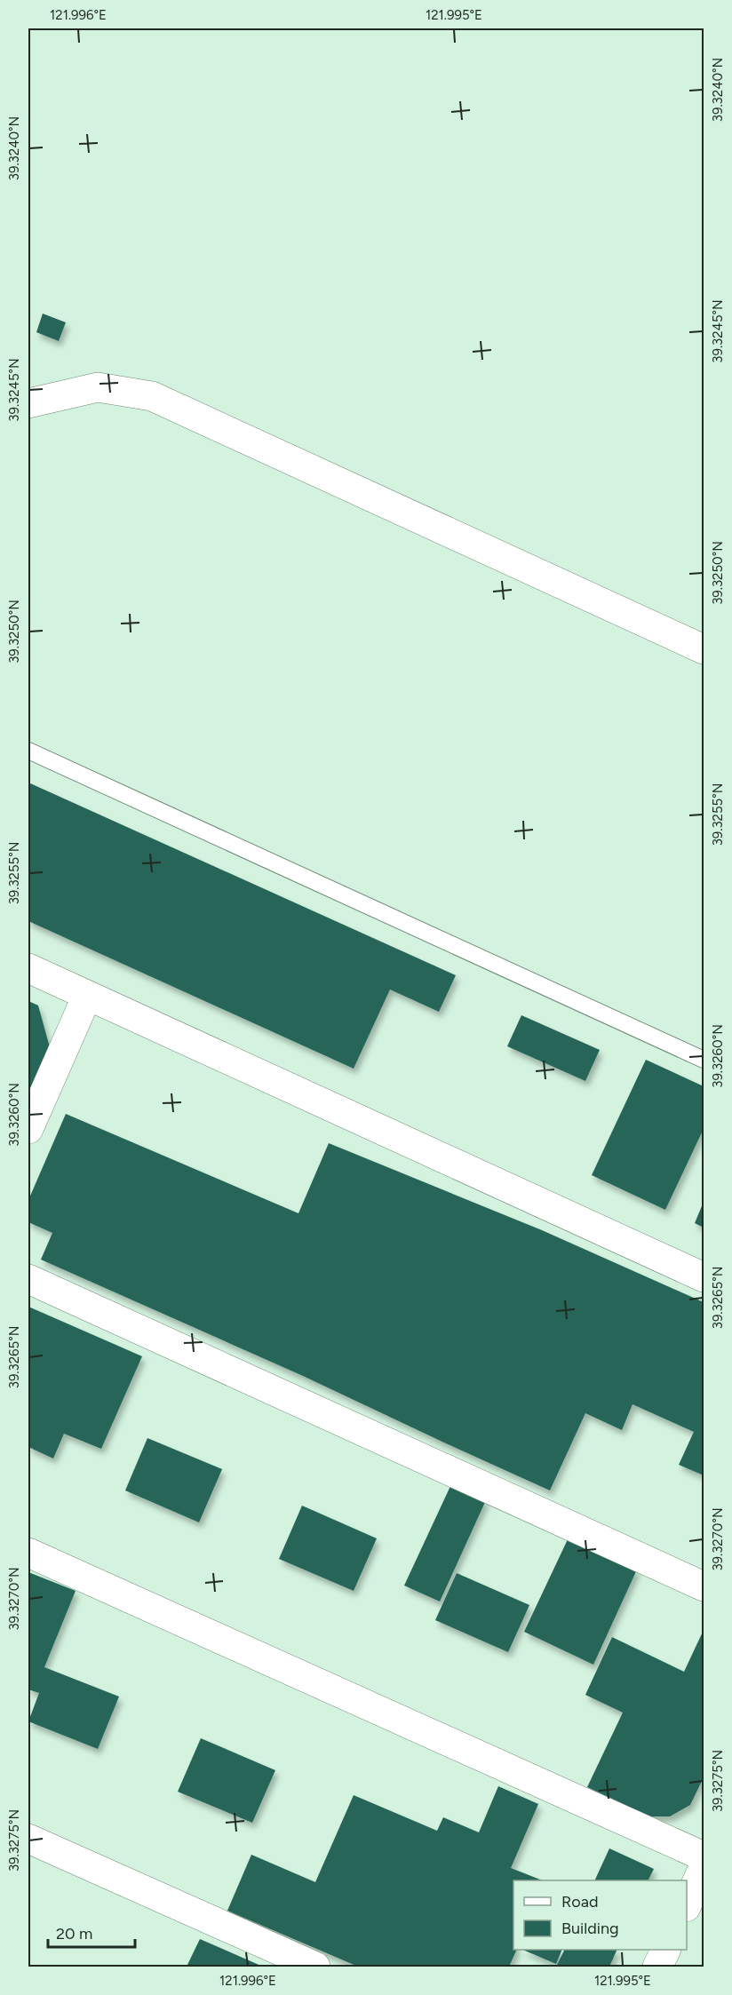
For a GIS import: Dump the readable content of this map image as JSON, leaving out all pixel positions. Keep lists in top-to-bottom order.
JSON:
{
  "legend": ["Road", "Building"],
  "scale_bar": "20 m",
  "coordinates": [
    "121.996°E",
    "121.995°E",
    "39.3240°N",
    "39.3245°N",
    "39.3250°N",
    "39.3255°N",
    "39.3260°N",
    "39.3265°N",
    "39.3270°N",
    "39.3275°N"
  ]
}
